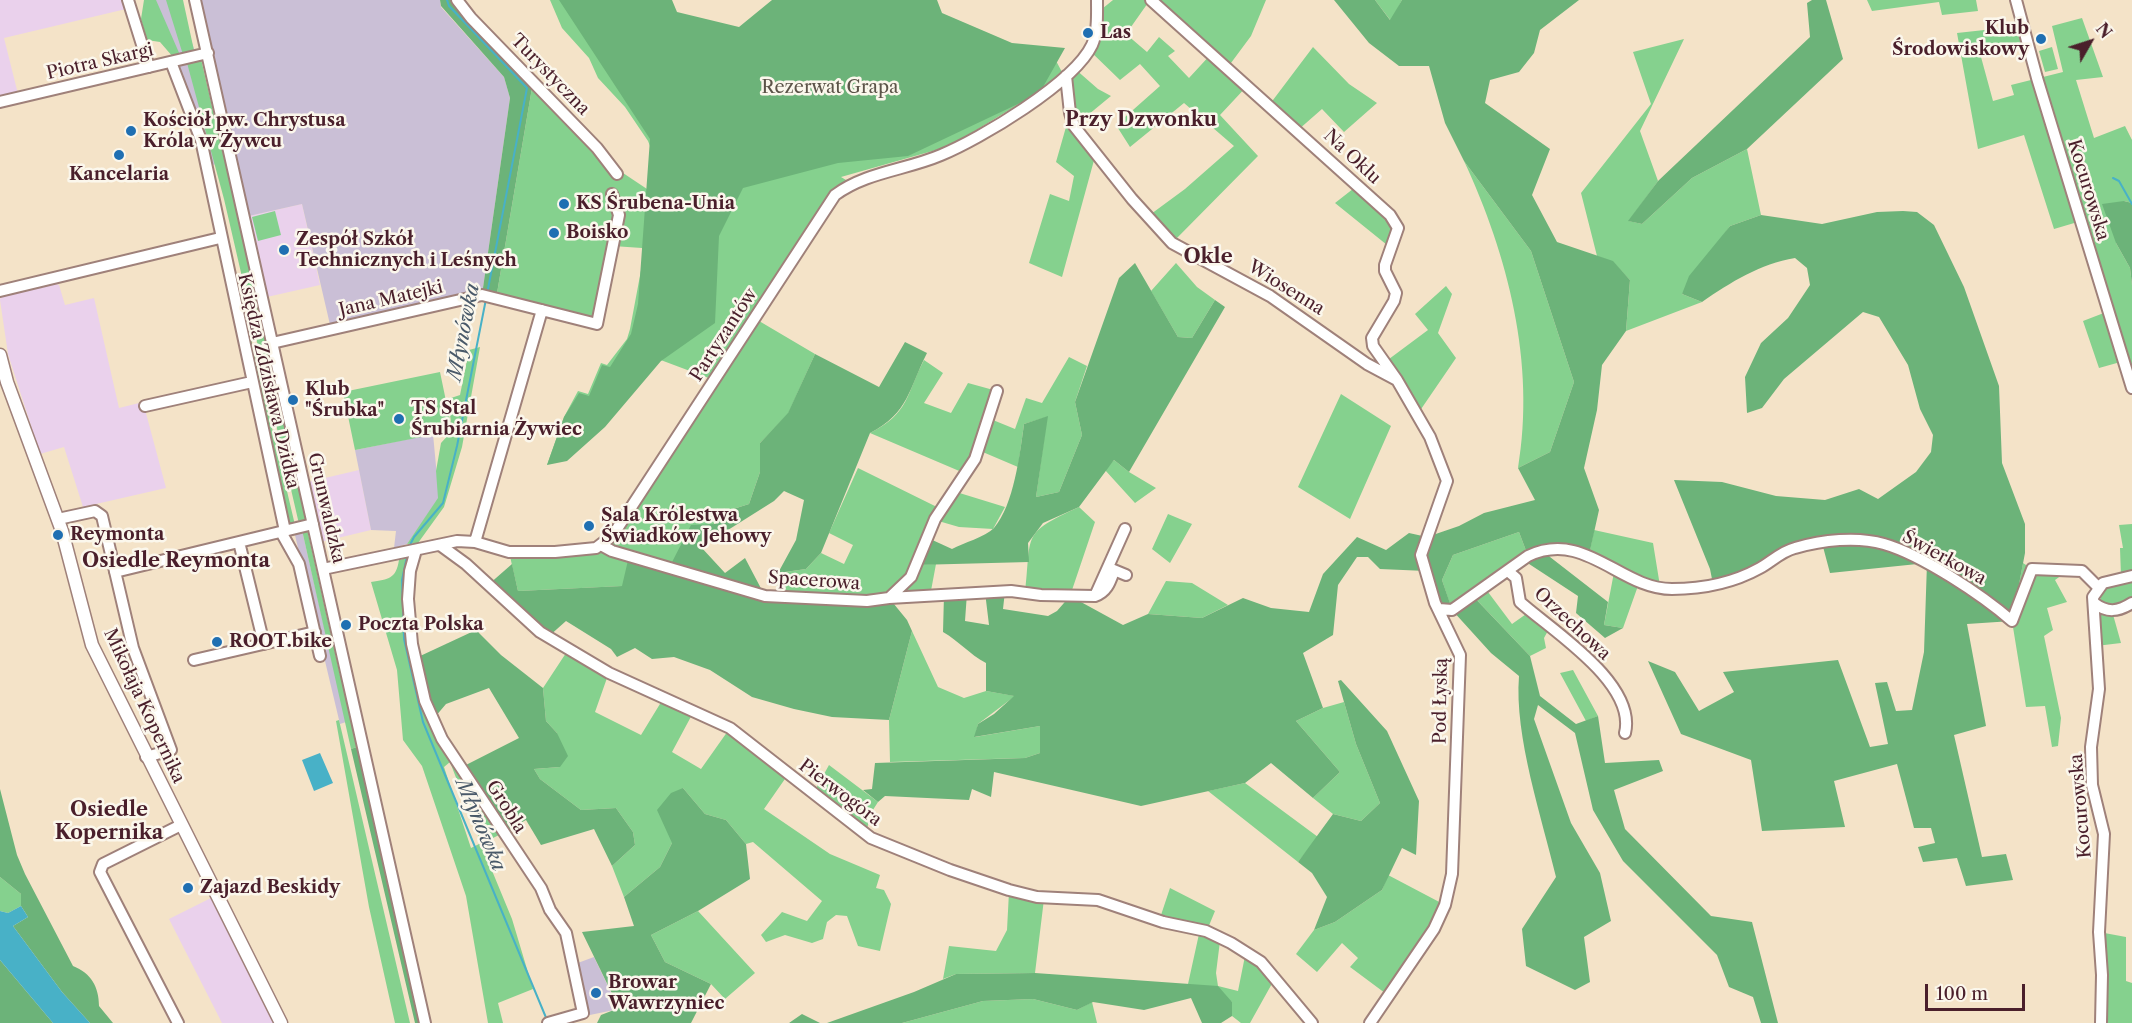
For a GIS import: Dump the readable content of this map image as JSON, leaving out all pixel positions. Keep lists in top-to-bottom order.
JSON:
{
  "streets": {
    "main road": ["Mikołaja Kopernika"],
    "street": [
      "Piotra Skargi",
      "Turystyczna",
      "Na Oklu",
      "Kocurowska",
      "Wiosenna",
      "Jana Matejki",
      "Partyzantów",
      "Księdza Zdzisława Dzidka",
      "Grunwaldzka",
      "Świerkowa",
      "Spacerowa",
      "Orzechowa",
      "Pod Łyską",
      "Pierwogóra",
      "Grobla"
    ]
  },
  "crossings": [
    ["Piotra Skargi", "Księdza Zdzisława Dzidka"],
    ["Piotra Skargi", "Grunwaldzka"],
    ["Na Oklu", "Wiosenna"],
    ["Na Oklu", "Pod Łyską"],
    ["Kocurowska", "Świerkowa"],
    ["Wiosenna", "Partyzantów"],
    ["Wiosenna", "Pod Łyską"],
    ["Jana Matejki", "Grunwaldzka"],
    ["Partyzantów", "Spacerowa"],
    ["Świerkowa", "Orzechowa"],
    ["Świerkowa", "Pod Łyską"]
  ],
  "districts": [
    "Przy Dzwonku",
    "Okle",
    "Osiedle Reymonta",
    "Osiedle Kopernika"
  ],
  "water": ["Młynówka"],
  "parks": ["Rezerwat Grapa"],
  "places": [
    "Las",
    "Klub Środowiskowy",
    "Kościół pw. Chrystusa Króla w Żywcu",
    "Kancelaria",
    "KS Śrubena-Unia",
    "Boisko",
    "Zespół Szkół Technicznych i Leśnych",
    "Klub \"Śrubka\"",
    "TS Stal Śrubiarnia Żywiec",
    "Sala Królestwa Świadków Jehowy",
    "Reymonta",
    "Poczta Polska",
    "ROOT.bike",
    "Zajazd Beskidy",
    "Browar Wawrzyniec"
  ],
  "scale_bar": "100 m",
  "north": "top right"
}
